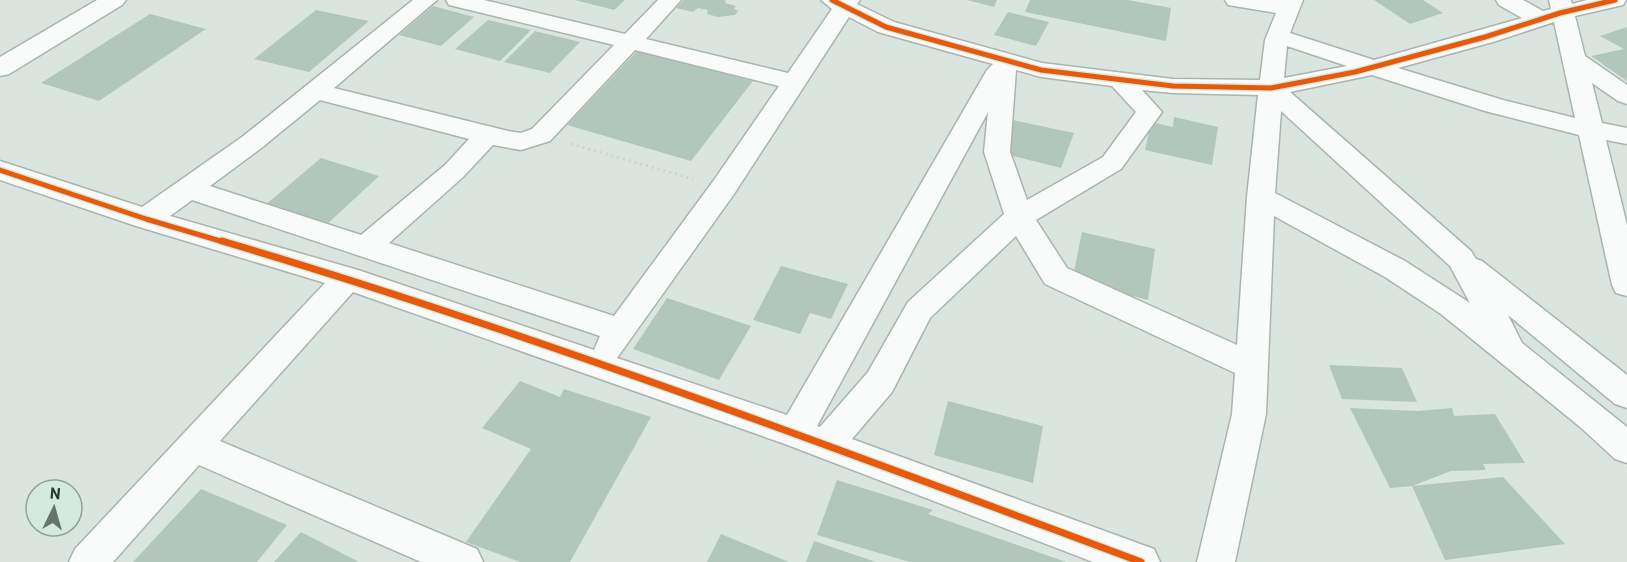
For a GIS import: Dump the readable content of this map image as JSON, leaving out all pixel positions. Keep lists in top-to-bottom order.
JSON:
{
  "north": "top"
}
